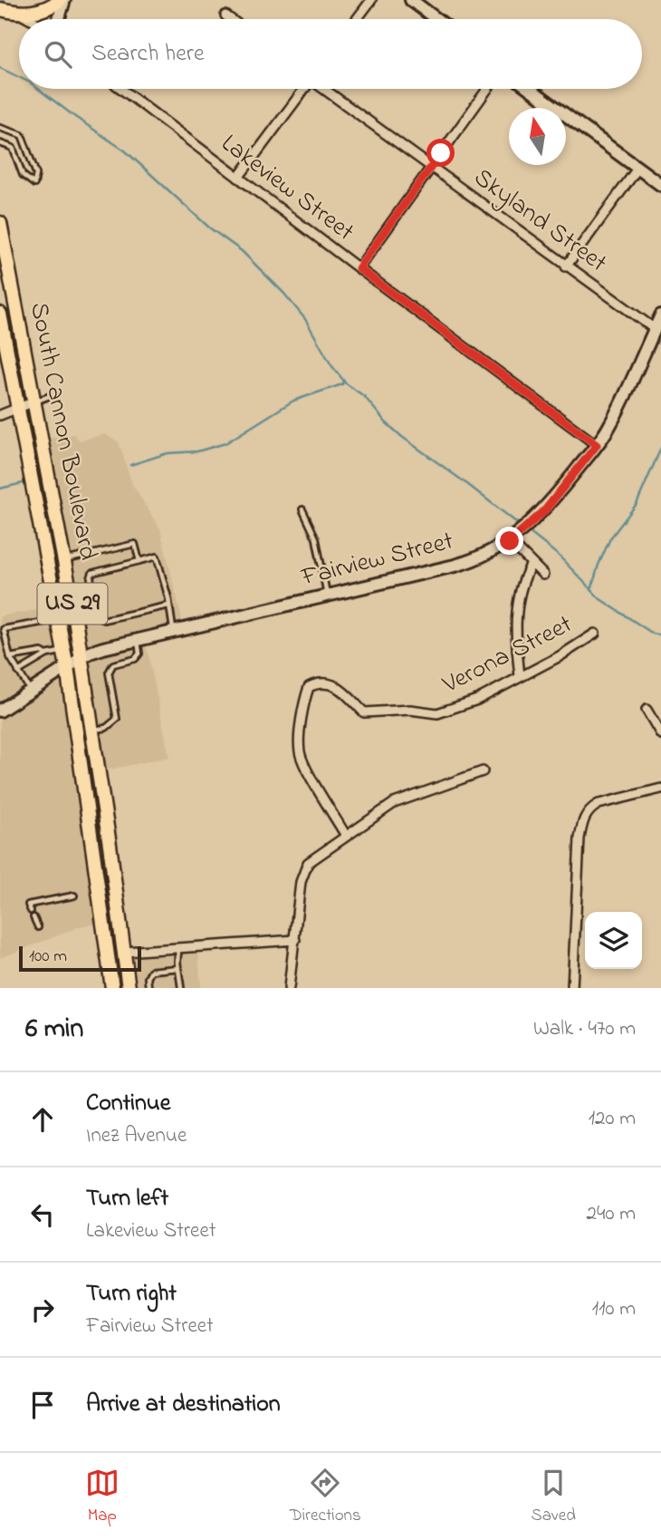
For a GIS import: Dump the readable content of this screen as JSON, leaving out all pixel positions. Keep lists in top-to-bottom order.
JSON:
{
  "streets": {
    "main road": ["South Cannon Boulevard", "US 29"],
    "street": [
      "Lakeview Street",
      "Skyland Street",
      "Fairview Street",
      "Verona Street"
    ]
  },
  "crossings": [
    ["Lakeview Street", "Fairview Street"],
    ["Skyland Street", "Fairview Street"],
    ["South Cannon Boulevard", "Fairview Street"]
  ],
  "scale_bar": "100 m",
  "north": "top",
  "page": {
    "search": "Search here",
    "scale": "100 m",
    "heading": ["6 min", "Walk · 470 m"],
    "list": [
      ["Continue", "Inez Avenue", "120 m"],
      ["Turn left", "Lakeview Street", "240 m"],
      ["Turn right", "Fairview Street", "110 m"],
      "Arrive at destination"
    ],
    "nav": ["Map", "Directions", "Saved"]
  }
}
